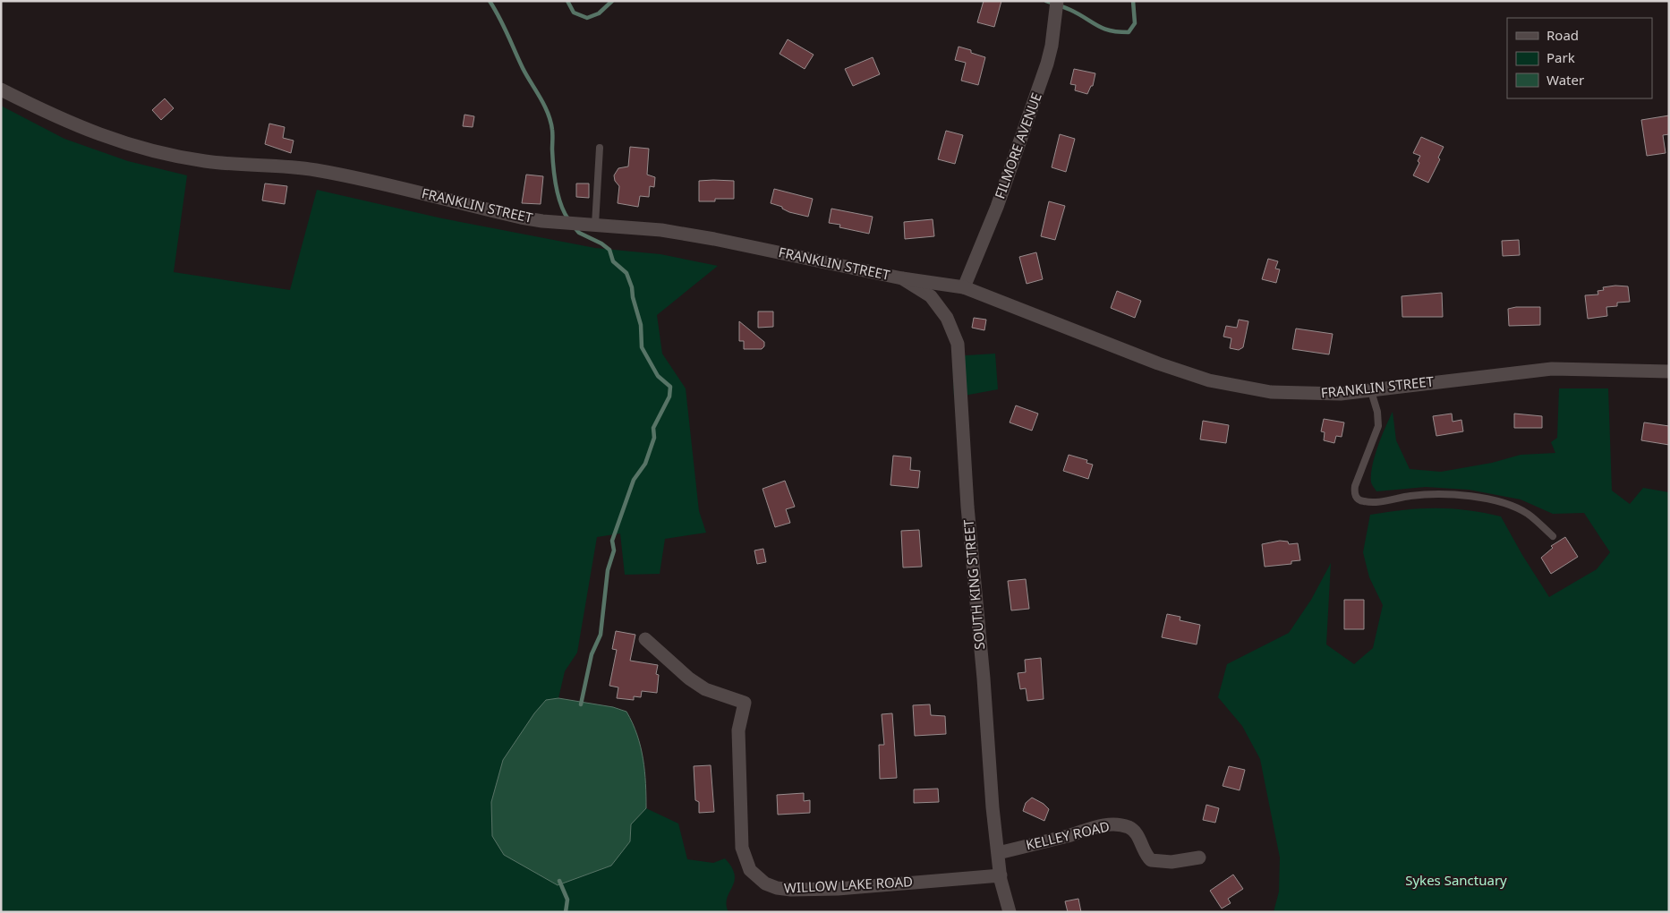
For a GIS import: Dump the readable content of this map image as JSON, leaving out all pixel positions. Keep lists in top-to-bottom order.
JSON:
{
  "streets": {
    "street": [
      "FILMORE AVENUE",
      "FRANKLIN STREET",
      "SOUTH KING STREET",
      "KELLEY ROAD",
      "WILLOW LAKE ROAD"
    ]
  },
  "crossings": [
    ["FILMORE AVENUE", "FRANKLIN STREET"],
    ["FRANKLIN STREET", "SOUTH KING STREET"],
    ["SOUTH KING STREET", "KELLEY ROAD"],
    ["SOUTH KING STREET", "WILLOW LAKE ROAD"]
  ],
  "parks": ["Sykes Sanctuary"],
  "legend": ["Road", "Park", "Water"]
}
